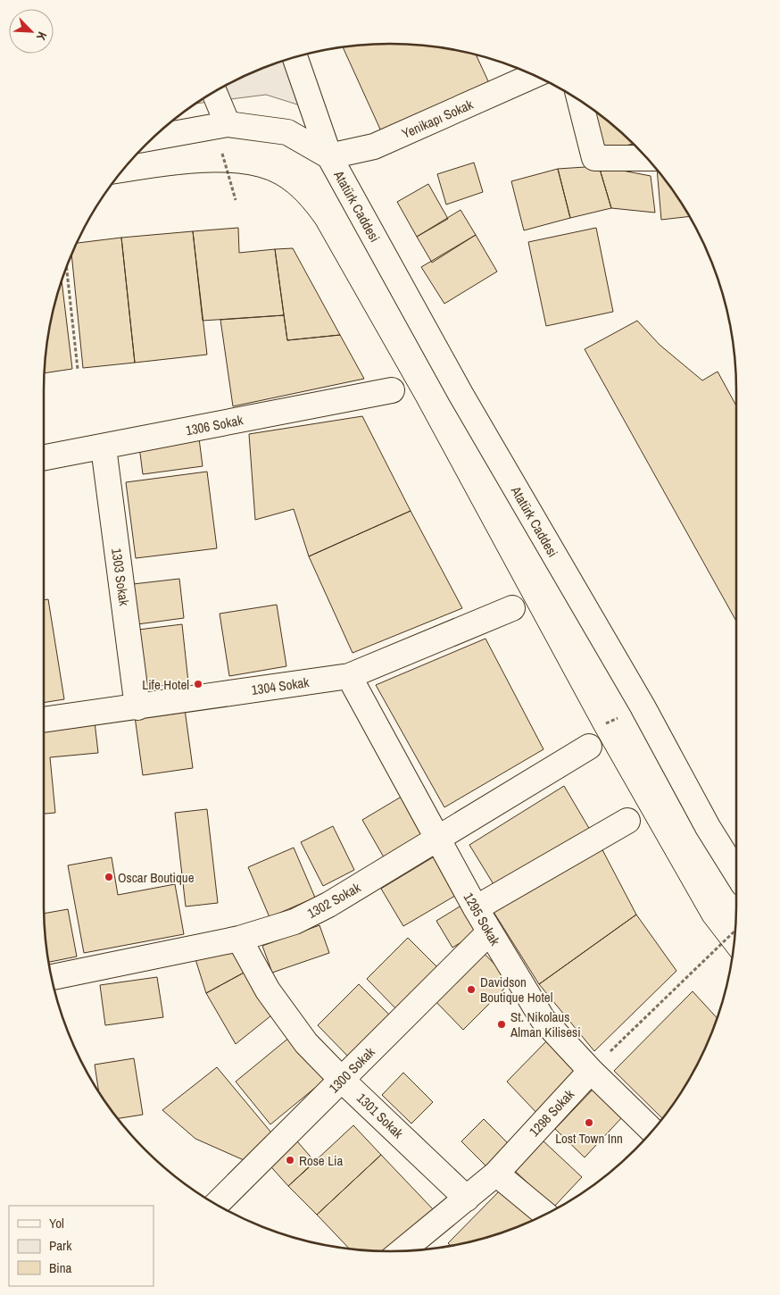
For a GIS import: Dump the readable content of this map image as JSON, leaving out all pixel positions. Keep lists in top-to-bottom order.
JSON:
{
  "streets": {
    "street": [
      "Yenikapı Sokak",
      "Atatürk Caddesi",
      "1306 Sokak",
      "1303 Sokak",
      "1304 Sokak",
      "1302 Sokak",
      "1295 Sokak",
      "1300 Sokak",
      "1298 Sokak",
      "1301 Sokak"
    ]
  },
  "crossings": [
    ["Yenikapı Sokak", "Atatürk Caddesi"],
    ["1306 Sokak", "1303 Sokak"],
    ["1303 Sokak", "1304 Sokak"],
    ["1304 Sokak", "1295 Sokak"],
    ["1302 Sokak", "1295 Sokak"],
    ["1302 Sokak", "1301 Sokak"],
    ["1295 Sokak", "1300 Sokak"],
    ["1295 Sokak", "1298 Sokak"],
    ["1300 Sokak", "1301 Sokak"],
    ["1298 Sokak", "1301 Sokak"]
  ],
  "places": [
    "Life Hotel",
    "Oscar Boutique",
    "Davidson Boutique Hotel",
    "St. Nikolaus Alman Kilisesi",
    "Lost Town Inn",
    "Rose Lia"
  ],
  "legend": ["Yol", "Park", "Bina"],
  "north": "bottom right"
}
